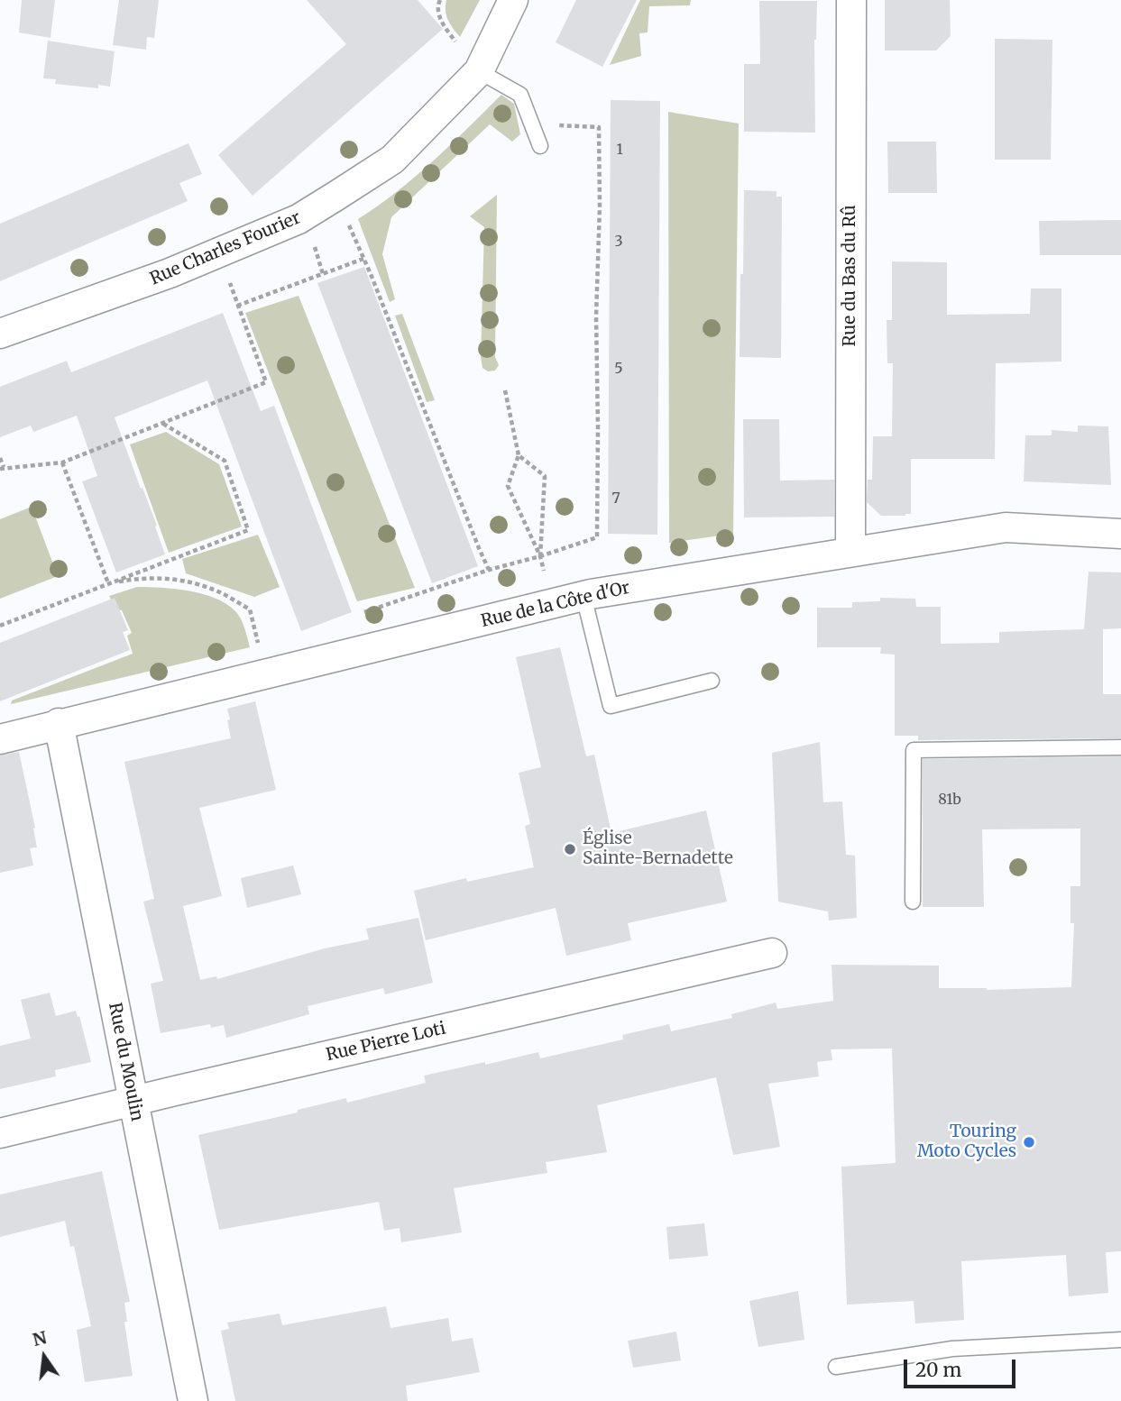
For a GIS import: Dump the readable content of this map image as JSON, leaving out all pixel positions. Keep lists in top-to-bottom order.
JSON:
{
  "streets": {
    "street": [
      "Rue Charles Fourier",
      "Rue du Bas du Rû",
      "Rue de la Côte d'Or",
      "Rue Pierre Loti",
      "Rue du Moulin"
    ]
  },
  "crossings": [
    ["Rue du Bas du Rû", "Rue de la Côte d'Or"],
    ["Rue de la Côte d'Or", "Rue du Moulin"],
    ["Rue Pierre Loti", "Rue du Moulin"]
  ],
  "places": ["Église Sainte-Bernadette", "Touring Moto Cycles"],
  "house_numbers": [
    "1",
    "3",
    "5",
    "7",
    "81b"
  ],
  "scale_bar": "20 m",
  "north": "top"
}
